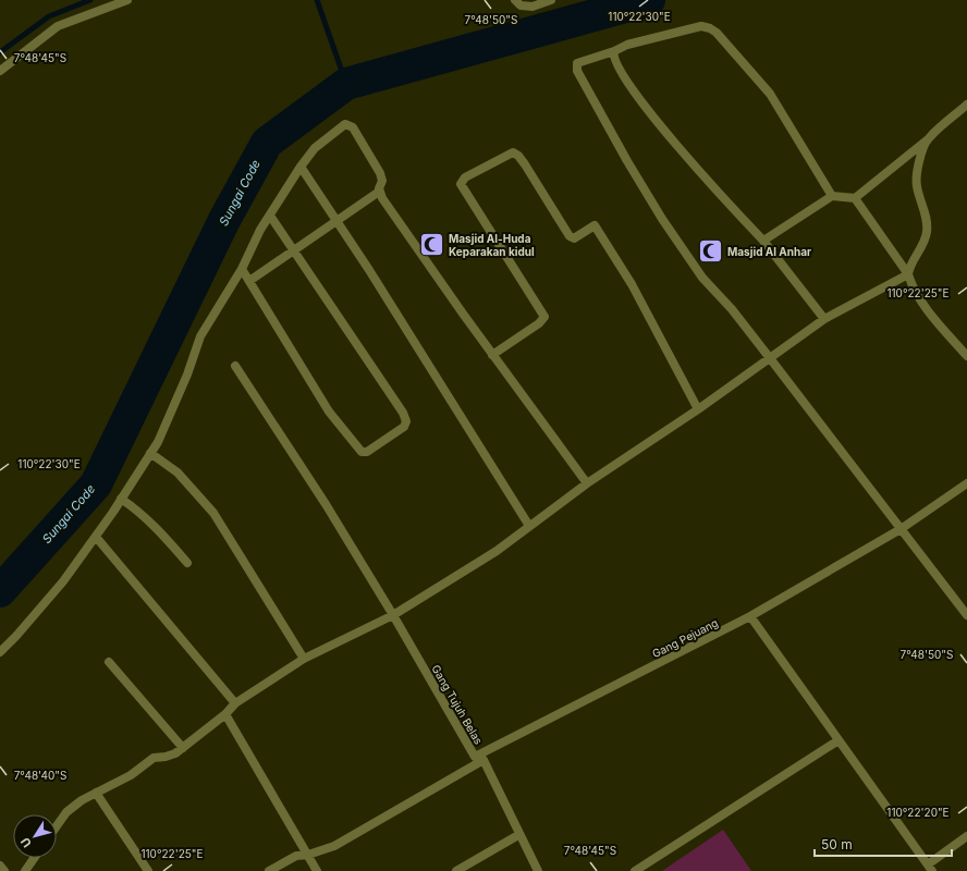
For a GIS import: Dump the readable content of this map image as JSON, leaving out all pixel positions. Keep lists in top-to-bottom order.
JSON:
{
  "streets": {
    "street": ["Gang Pejuang", "Gang Tujuh Belas"]
  },
  "crossings": [
    ["Gang Pejuang", "Gang Tujuh Belas"]
  ],
  "water": ["Sungai Code"],
  "places": {
    "mosque": ["Masjid Al-Huda Keparakan kidul", "Masjid Al Anhar"]
  },
  "scale_bar": "50 m",
  "north": "bottom left",
  "coordinates": [
    "110°22'30\"E",
    "7°48'50\"S",
    "7°48'45\"S",
    "110°22'25\"E",
    "7°48'40\"S",
    "110°22'20\"E"
  ]
}
